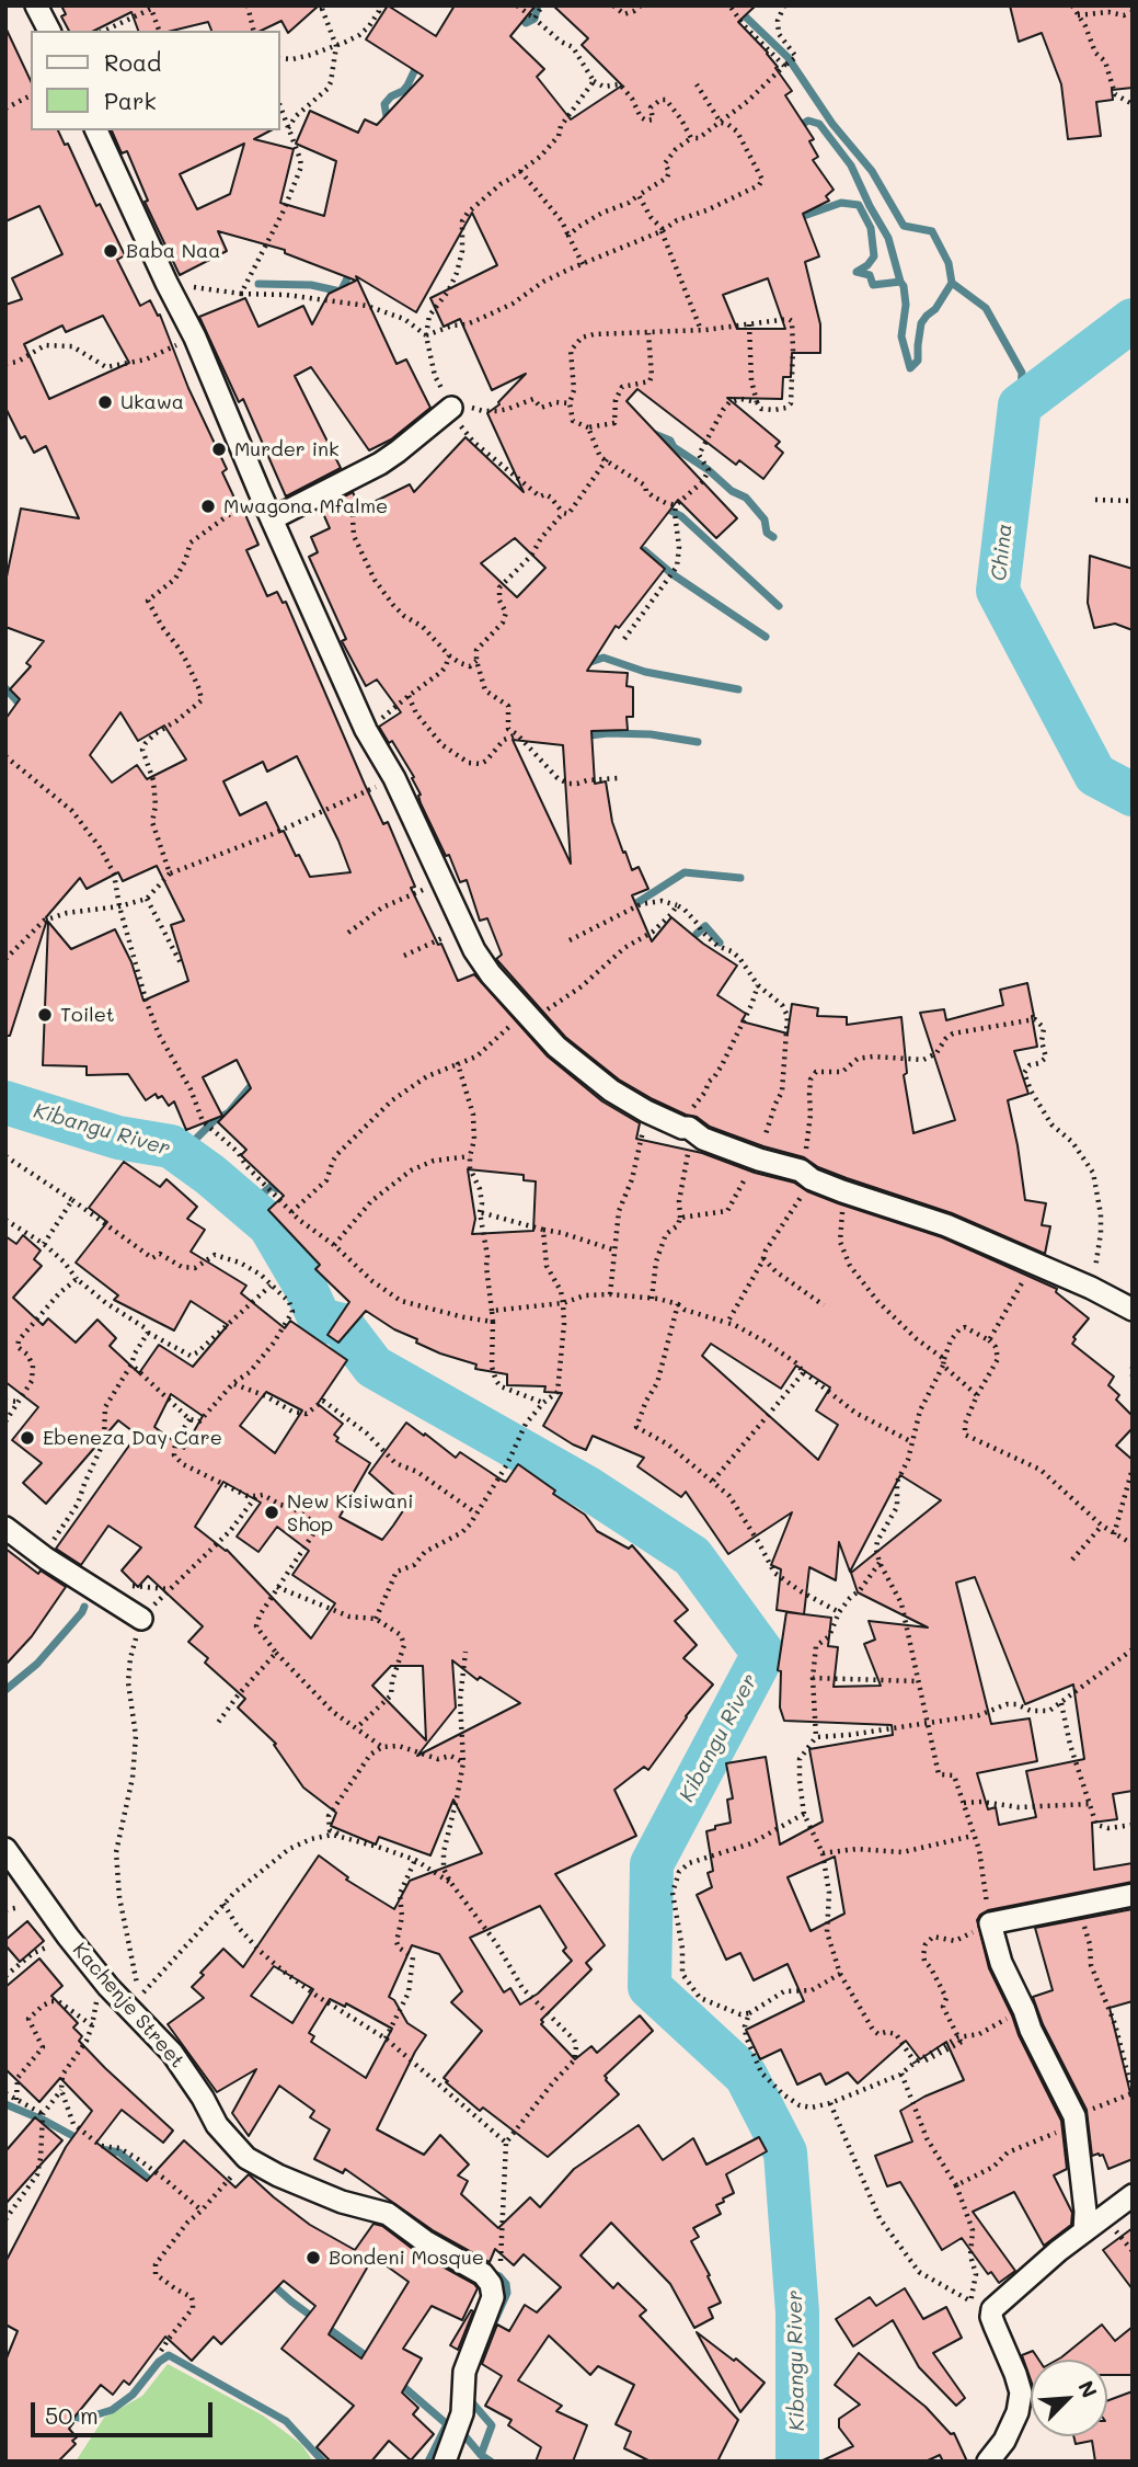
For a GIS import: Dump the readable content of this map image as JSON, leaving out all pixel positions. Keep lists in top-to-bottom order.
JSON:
{
  "streets": {
    "street": ["Kachenje Street"]
  },
  "water": ["China", "Kibangu River"],
  "places": [
    "Baba Naa",
    "Ukawa",
    "Murder ink",
    "Mwagona Mfalme",
    "Toilet",
    "Ebeneza Day Care",
    "New Kisiwani Shop",
    "Bondeni Mosque"
  ],
  "legend": ["Road", "Park"],
  "scale_bar": "50 m",
  "north": "top right"
}
